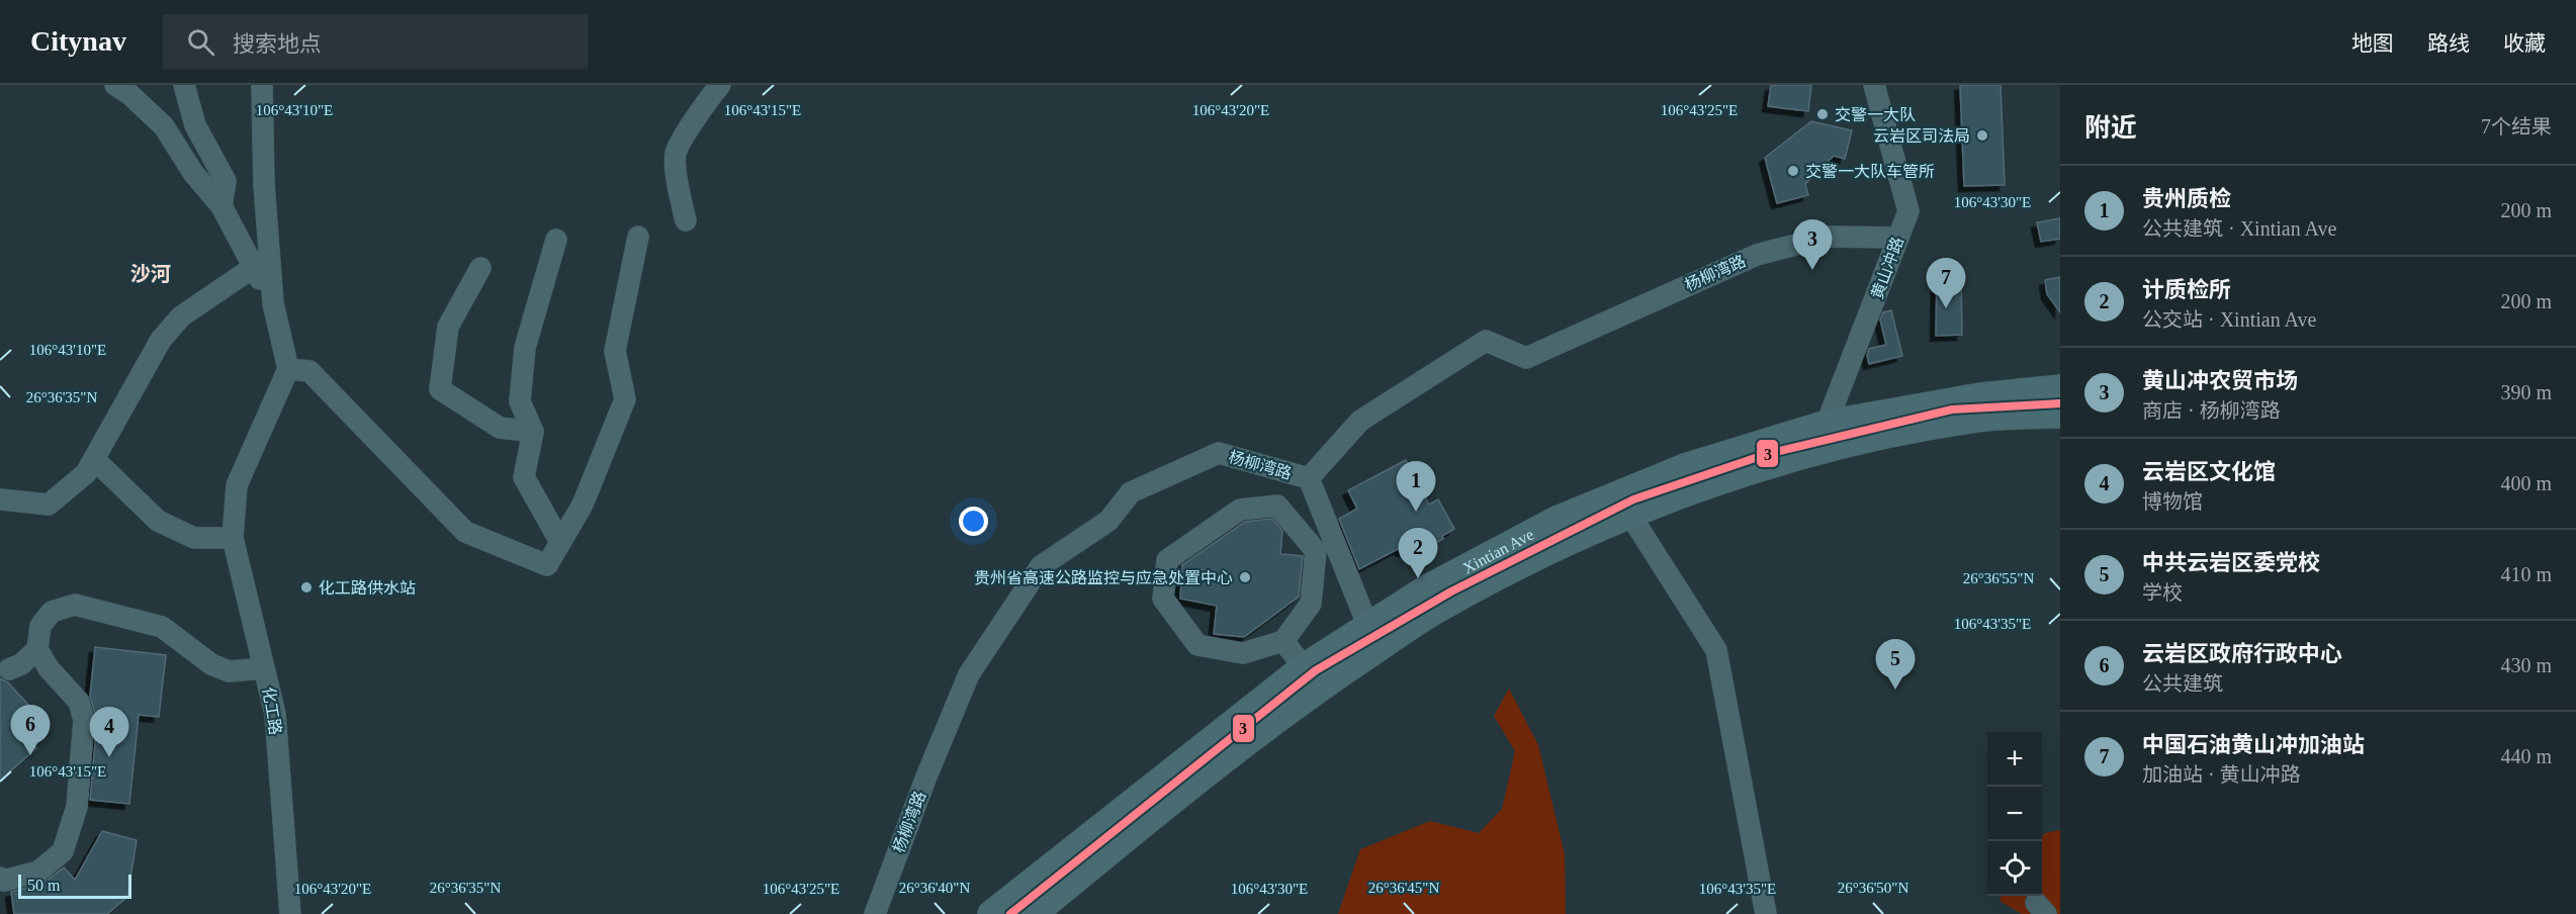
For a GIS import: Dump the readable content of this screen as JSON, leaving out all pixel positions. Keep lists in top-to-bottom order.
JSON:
{
  "streets": {
    "main road": ["Xintian Ave"],
    "street": ["黄山冲路", "杨柳湾路", "化工路"]
  },
  "crossings": [
    ["黄山冲路", "杨柳湾路"],
    ["黄山冲路", "Xintian Ave"]
  ],
  "districts": ["沙河"],
  "places": [
    "交警一大队",
    "云岩区司法局",
    "交警一大队车管所",
    "贵州省高速公路监控与应急处置中心",
    "化工路供水站"
  ],
  "lines": ["transit line 3"],
  "scale_bar": "50 m",
  "page": {
    "header": "Citynav",
    "search": "搜索地点",
    "nav": ["地图", "路线", "收藏"],
    "heading": ["附近", "7个结果"],
    "list": [
      {
        "mark": "1",
        "name": "贵州质检",
        "note": "公共建筑 · Xintian Ave",
        "value": "200 m"
      },
      {
        "mark": "2",
        "name": "计质检所",
        "note": "公交站 · Xintian Ave",
        "value": "200 m"
      },
      {
        "mark": "3",
        "name": "黄山冲农贸市场",
        "note": "商店 · 杨柳湾路",
        "value": "390 m"
      },
      {
        "mark": "4",
        "name": "云岩区文化馆",
        "note": "博物馆",
        "value": "400 m"
      },
      {
        "mark": "5",
        "name": "中共云岩区委党校",
        "note": "学校",
        "value": "410 m"
      },
      {
        "mark": "6",
        "name": "云岩区政府行政中心",
        "note": "公共建筑",
        "value": "430 m"
      },
      {
        "mark": "7",
        "name": "中国石油黄山冲加油站",
        "note": "加油站 · 黄山冲路",
        "value": "440 m"
      }
    ],
    "pins": [
      "3",
      "7",
      "1",
      "2",
      "5",
      "6",
      "4"
    ],
    "map_buttons": ["+", "−"],
    "scale": "50 m"
  },
  "coordinates": [
    "106°43'10\"E",
    "106°43'15\"E",
    "106°43'20\"E",
    "106°43'25\"E",
    "106°43'30\"E",
    "26°36'35\"N",
    "26°36'55\"N",
    "106°43'35\"E",
    "26°36'40\"N",
    "26°36'45\"N",
    "26°36'50\"N"
  ]
}
